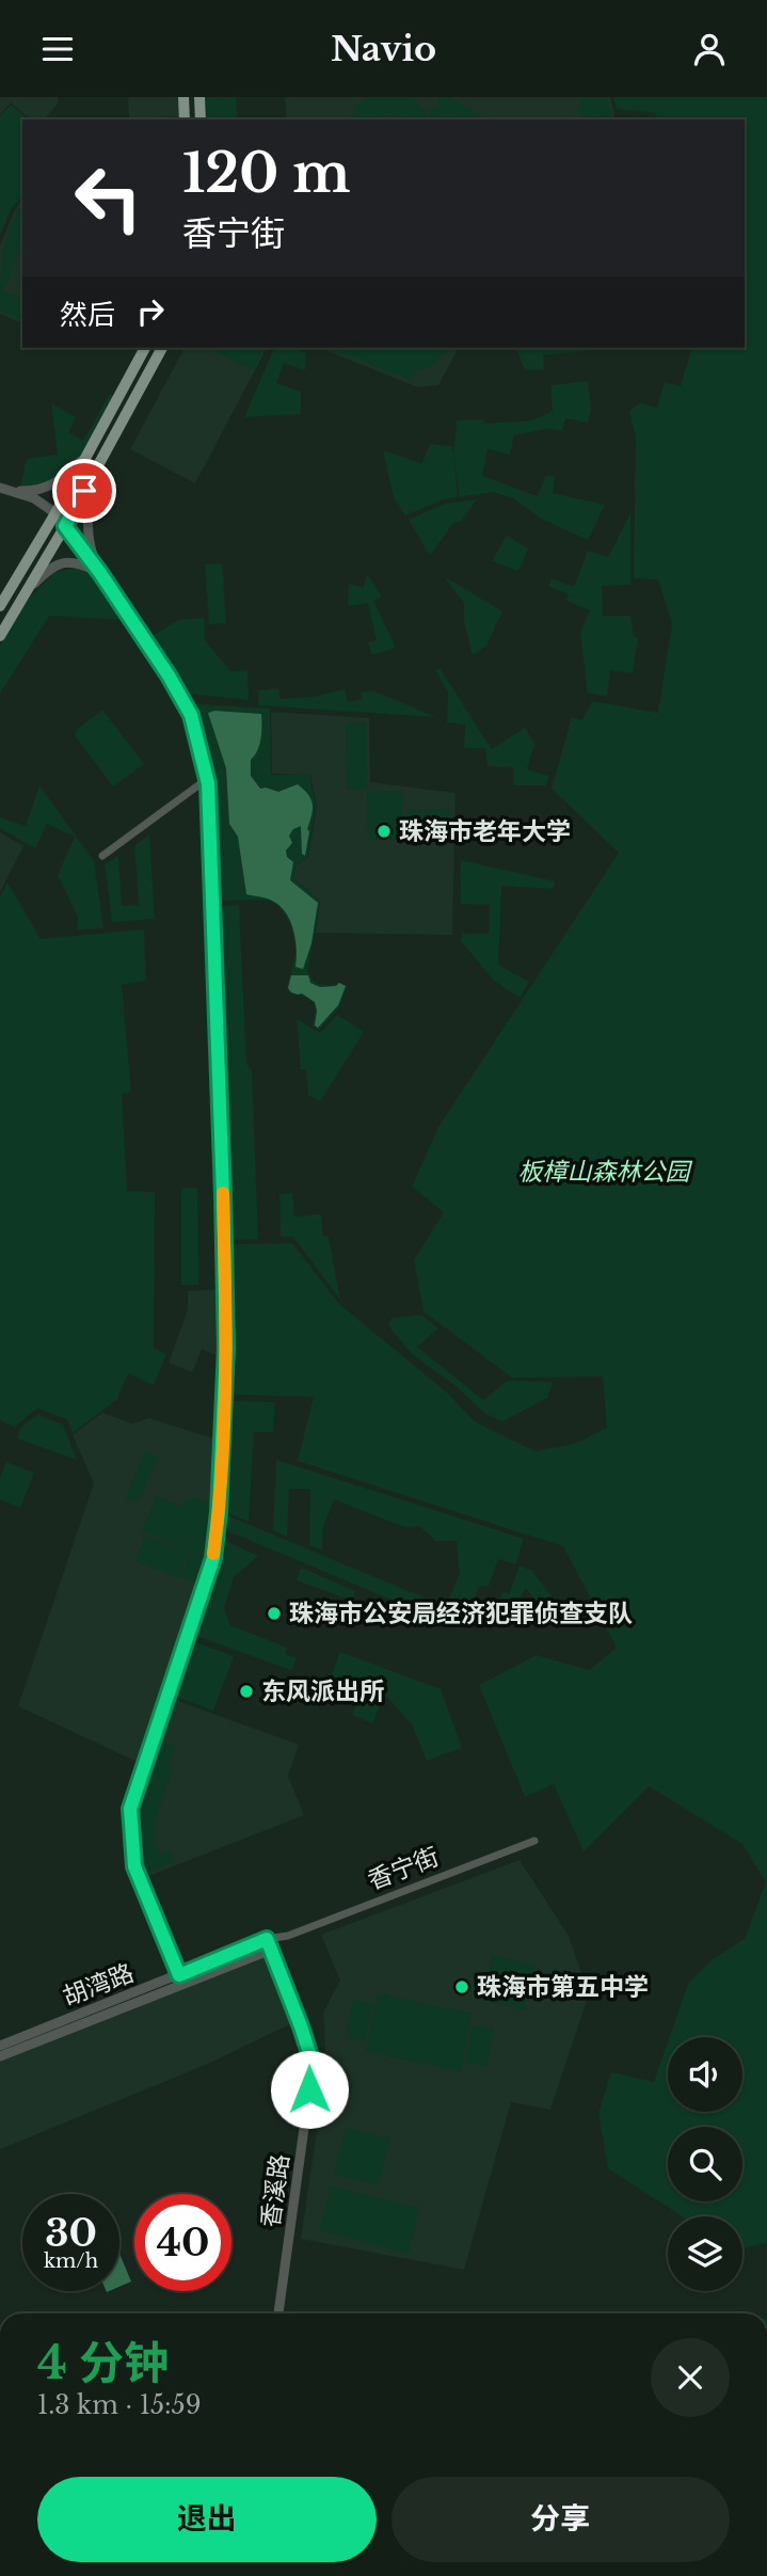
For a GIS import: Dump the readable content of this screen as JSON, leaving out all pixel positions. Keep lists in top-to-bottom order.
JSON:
{
  "streets": {
    "street": ["香宁街", "胡湾路", "香溪路"]
  },
  "crossings": [
    ["香宁街", "胡湾路"],
    ["香宁街", "香溪路"]
  ],
  "parks": ["板樟山森林公园"],
  "places": [
    "珠海市老年大学",
    "珠海市公安局经济犯罪侦查支队",
    "东风派出所",
    "珠海市第五中学"
  ],
  "page": {
    "header": "Navio",
    "turn": ["120 m", "香宁街"],
    "then": "然后",
    "speed": "30 km/h",
    "limit": "40",
    "heading": ["4 分钟", "1.3 km · 15:59"],
    "buttons": ["退出", "分享"]
  }
}
